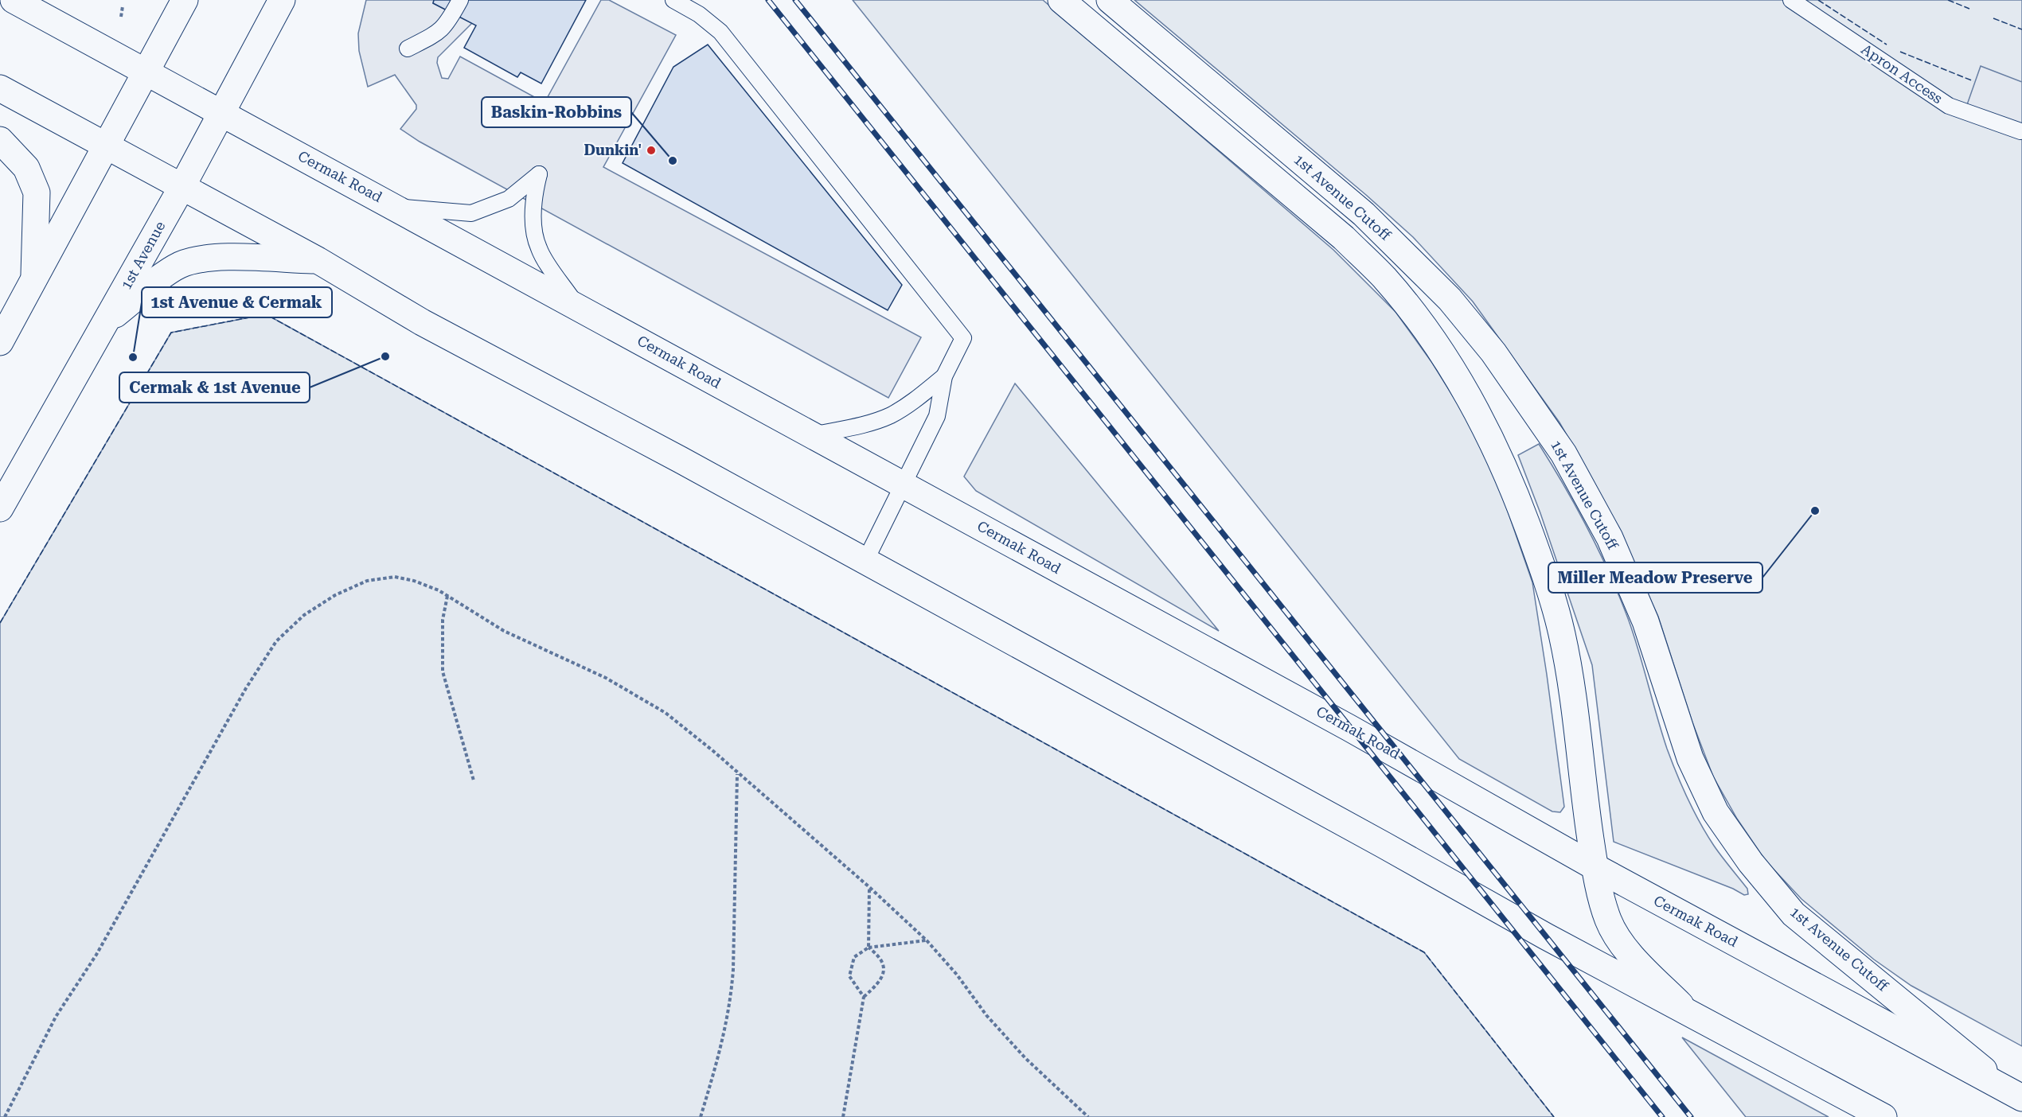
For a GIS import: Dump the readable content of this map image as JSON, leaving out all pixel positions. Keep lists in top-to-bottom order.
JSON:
{
  "streets": {
    "main road": ["Cermak Road", "1st Avenue Cutoff", "1st Avenue"],
    "lane": ["Apron Access"]
  },
  "crossings": [
    ["Cermak Road", "1st Avenue Cutoff"],
    ["Cermak Road", "1st Avenue"]
  ],
  "places": [
    "Dunkin'",
    "Baskin-Robbins",
    "Cermak & 1st Avenue",
    "1st Avenue & Cermak",
    "Miller Meadow Preserve"
  ]
}
